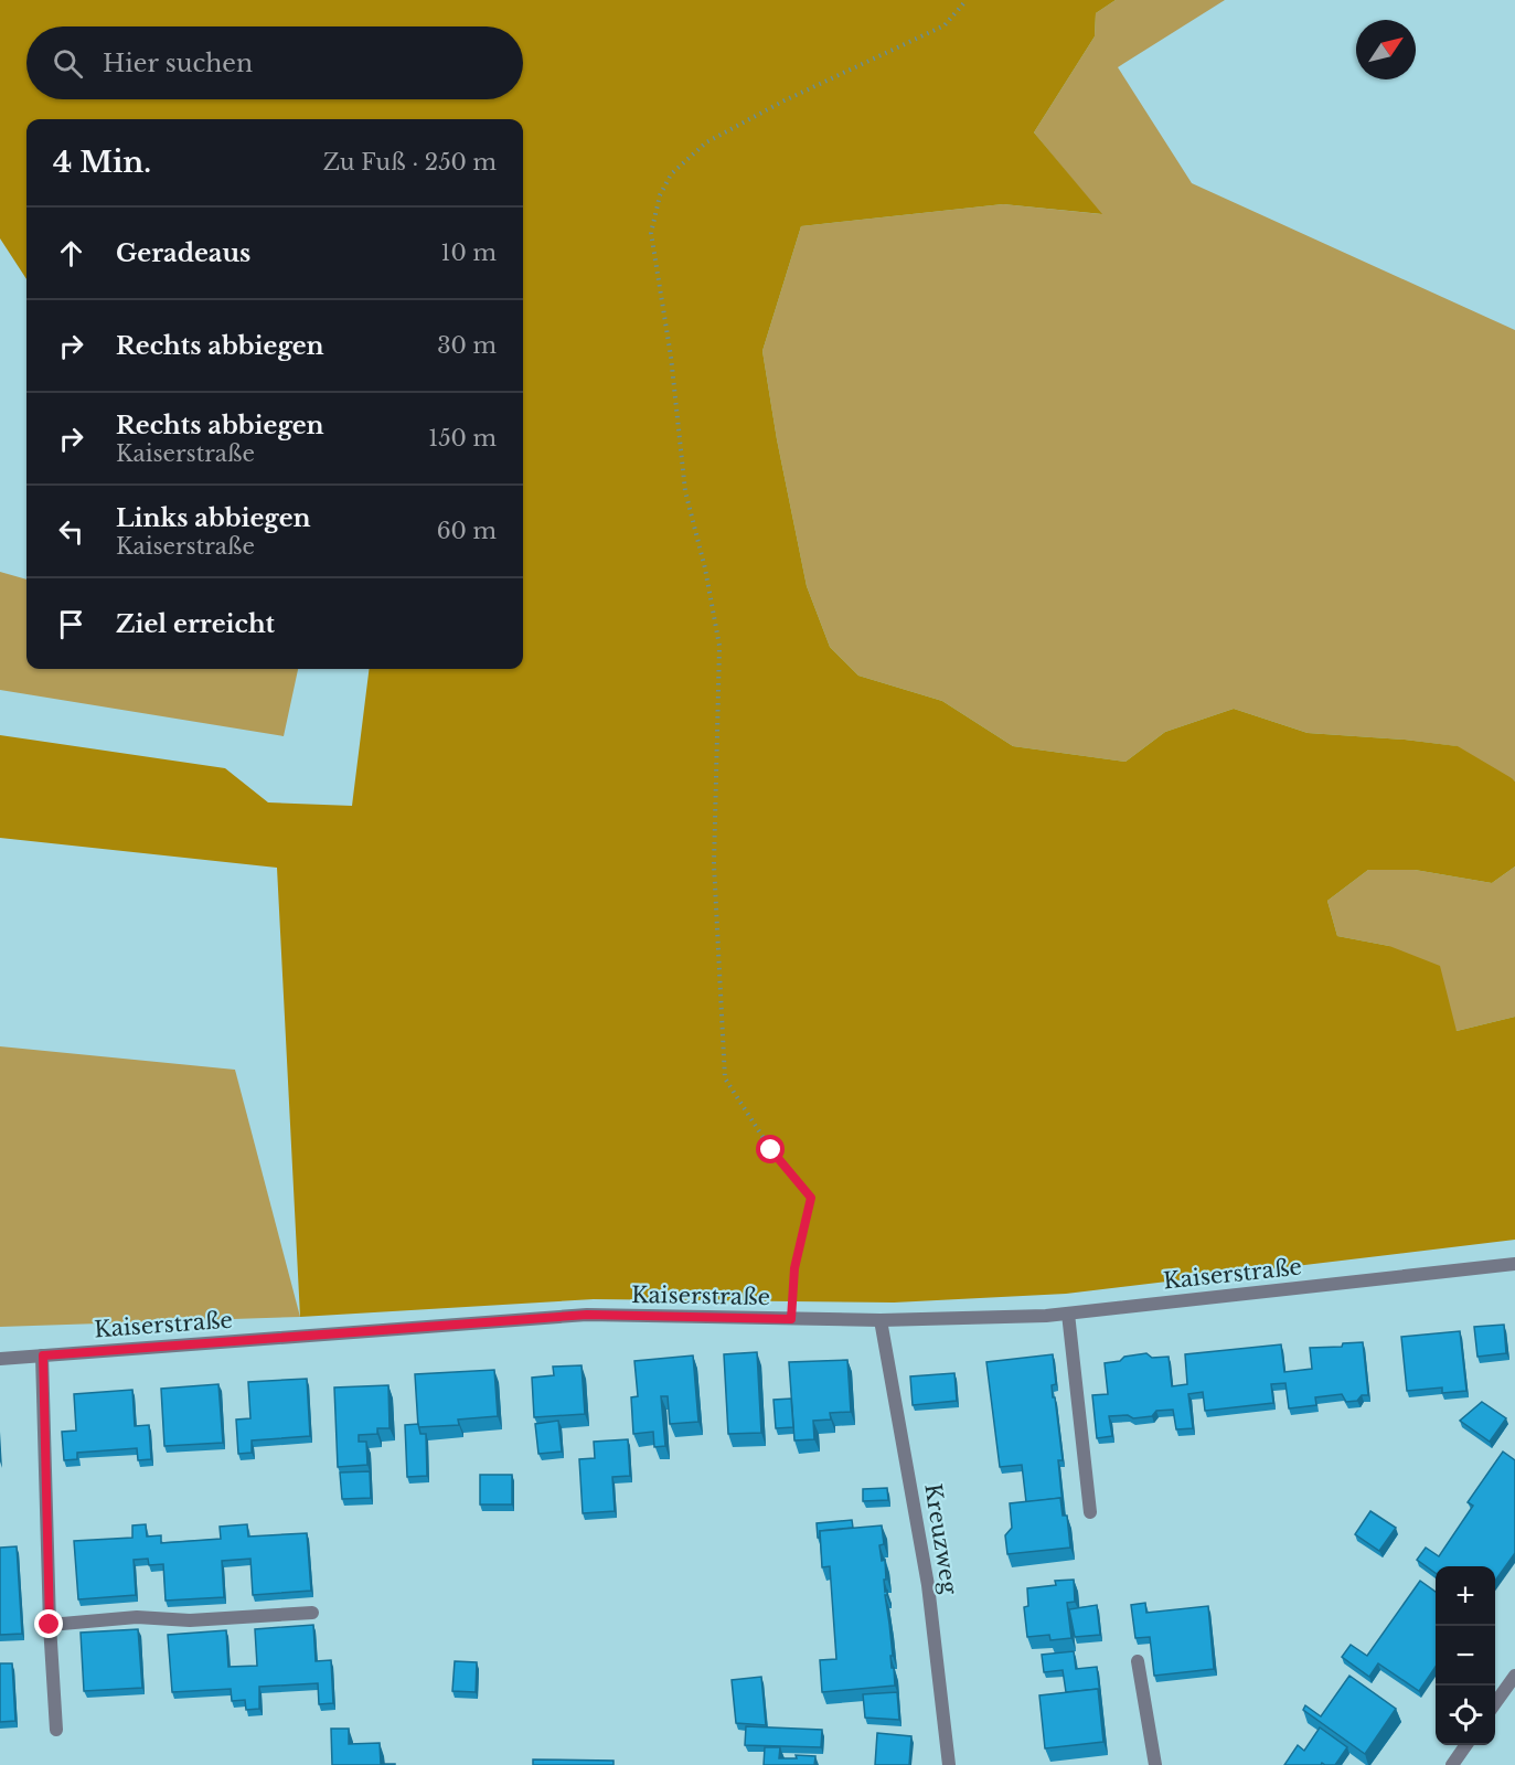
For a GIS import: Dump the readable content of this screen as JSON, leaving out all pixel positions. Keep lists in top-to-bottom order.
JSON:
{
  "streets": {
    "street": ["Kaiserstraße", "Kreuzweg"]
  },
  "crossings": [
    ["Kaiserstraße", "Kreuzweg"]
  ],
  "north": "top right",
  "page": {
    "search": "Hier suchen",
    "heading": ["4 Min.", "Zu Fuß · 250 m"],
    "list": [
      ["Geradeaus", "10 m"],
      ["Rechts abbiegen", "30 m"],
      ["Rechts abbiegen", "Kaiserstraße", "150 m"],
      ["Links abbiegen", "Kaiserstraße", "60 m"],
      "Ziel erreicht"
    ],
    "map_buttons": ["+", "−"]
  }
}
